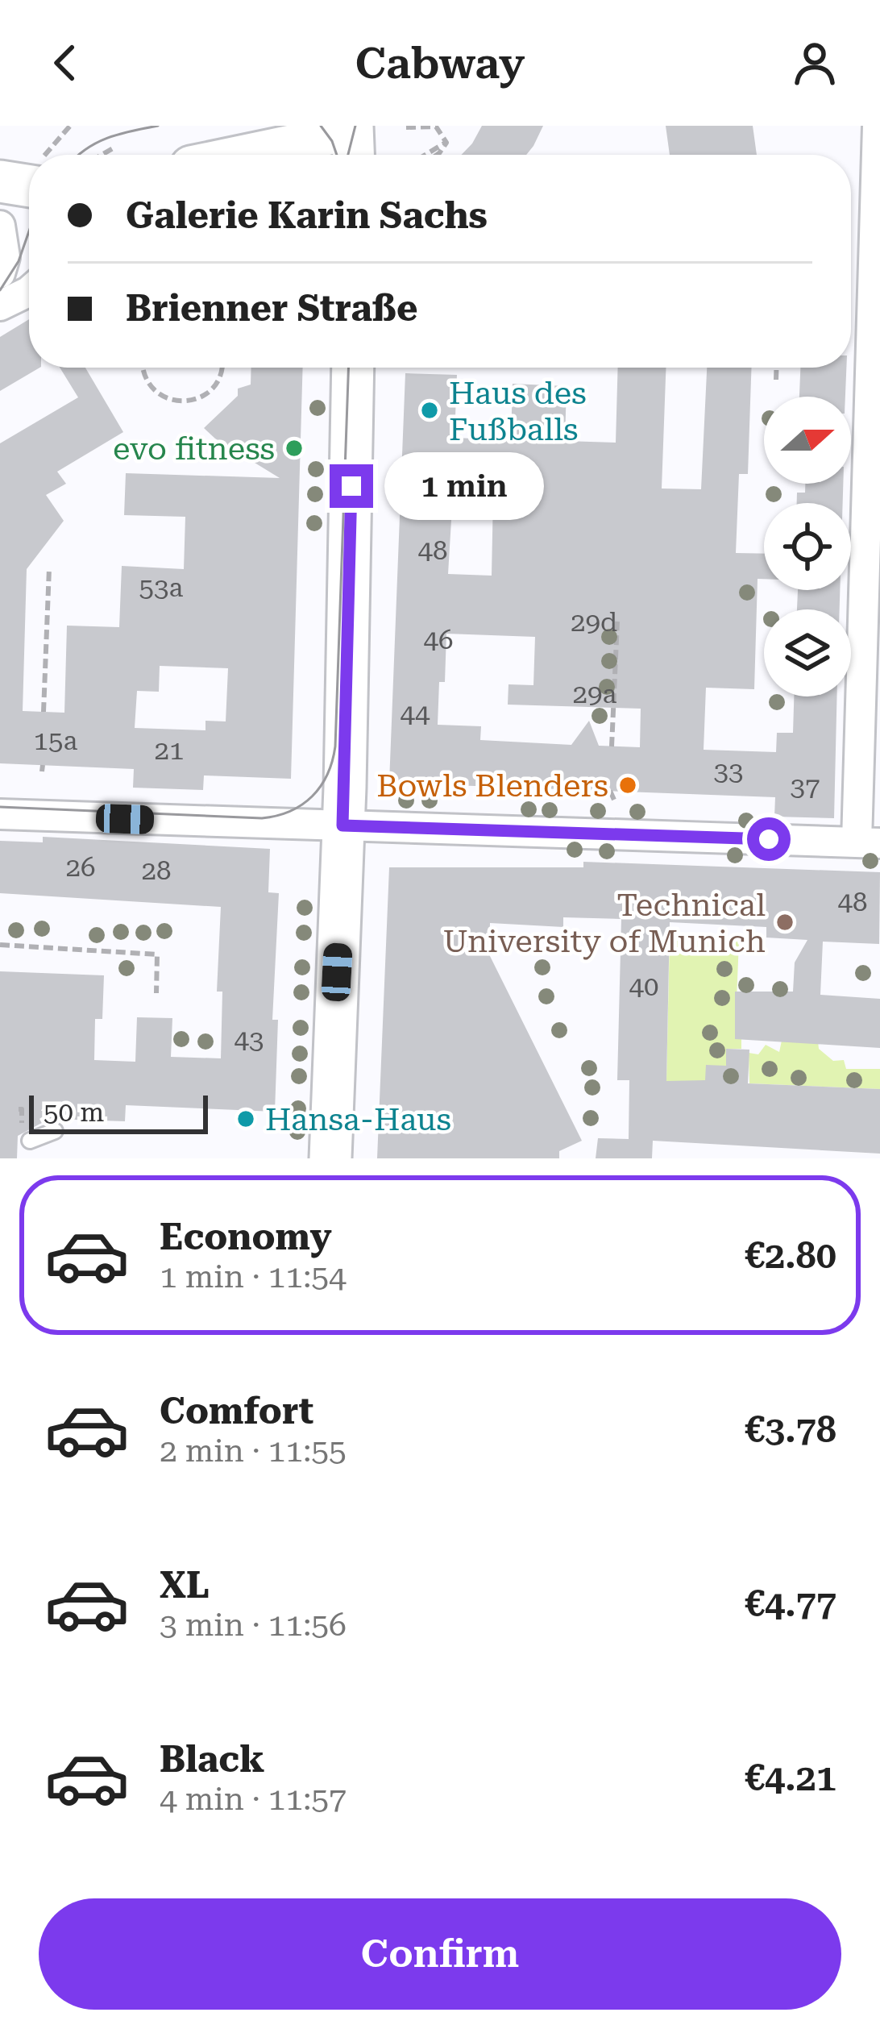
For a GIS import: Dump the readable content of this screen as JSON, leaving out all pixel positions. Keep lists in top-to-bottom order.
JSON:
{
  "places": [
    "Haus des Fußballs",
    "evo fitness",
    "Bowls Blenders",
    "Technical University of Munich",
    "Hansa-Haus"
  ],
  "house_numbers": [
    "48",
    "53a",
    "29d",
    "46",
    "29a",
    "44",
    "15a",
    "21",
    "33",
    "37",
    "26",
    "28",
    "48",
    "40",
    "43"
  ],
  "scale_bar": "50 m",
  "north": "right",
  "page": {
    "header": "Cabway",
    "banner": ["Galerie Karin Sachs", "Brienner Straße"],
    "bubble": "1 min",
    "scale": "50 m",
    "list": [
      {
        "name": "Economy",
        "note": "1 min · 11:54",
        "value": "€2.80"
      },
      {
        "name": "Comfort",
        "note": "2 min · 11:55",
        "value": "€3.78"
      },
      {
        "name": "XL",
        "note": "3 min · 11:56",
        "value": "€4.77"
      },
      {
        "name": "Black",
        "note": "4 min · 11:57",
        "value": "€4.21"
      }
    ],
    "buttons": "Confirm"
  }
}
